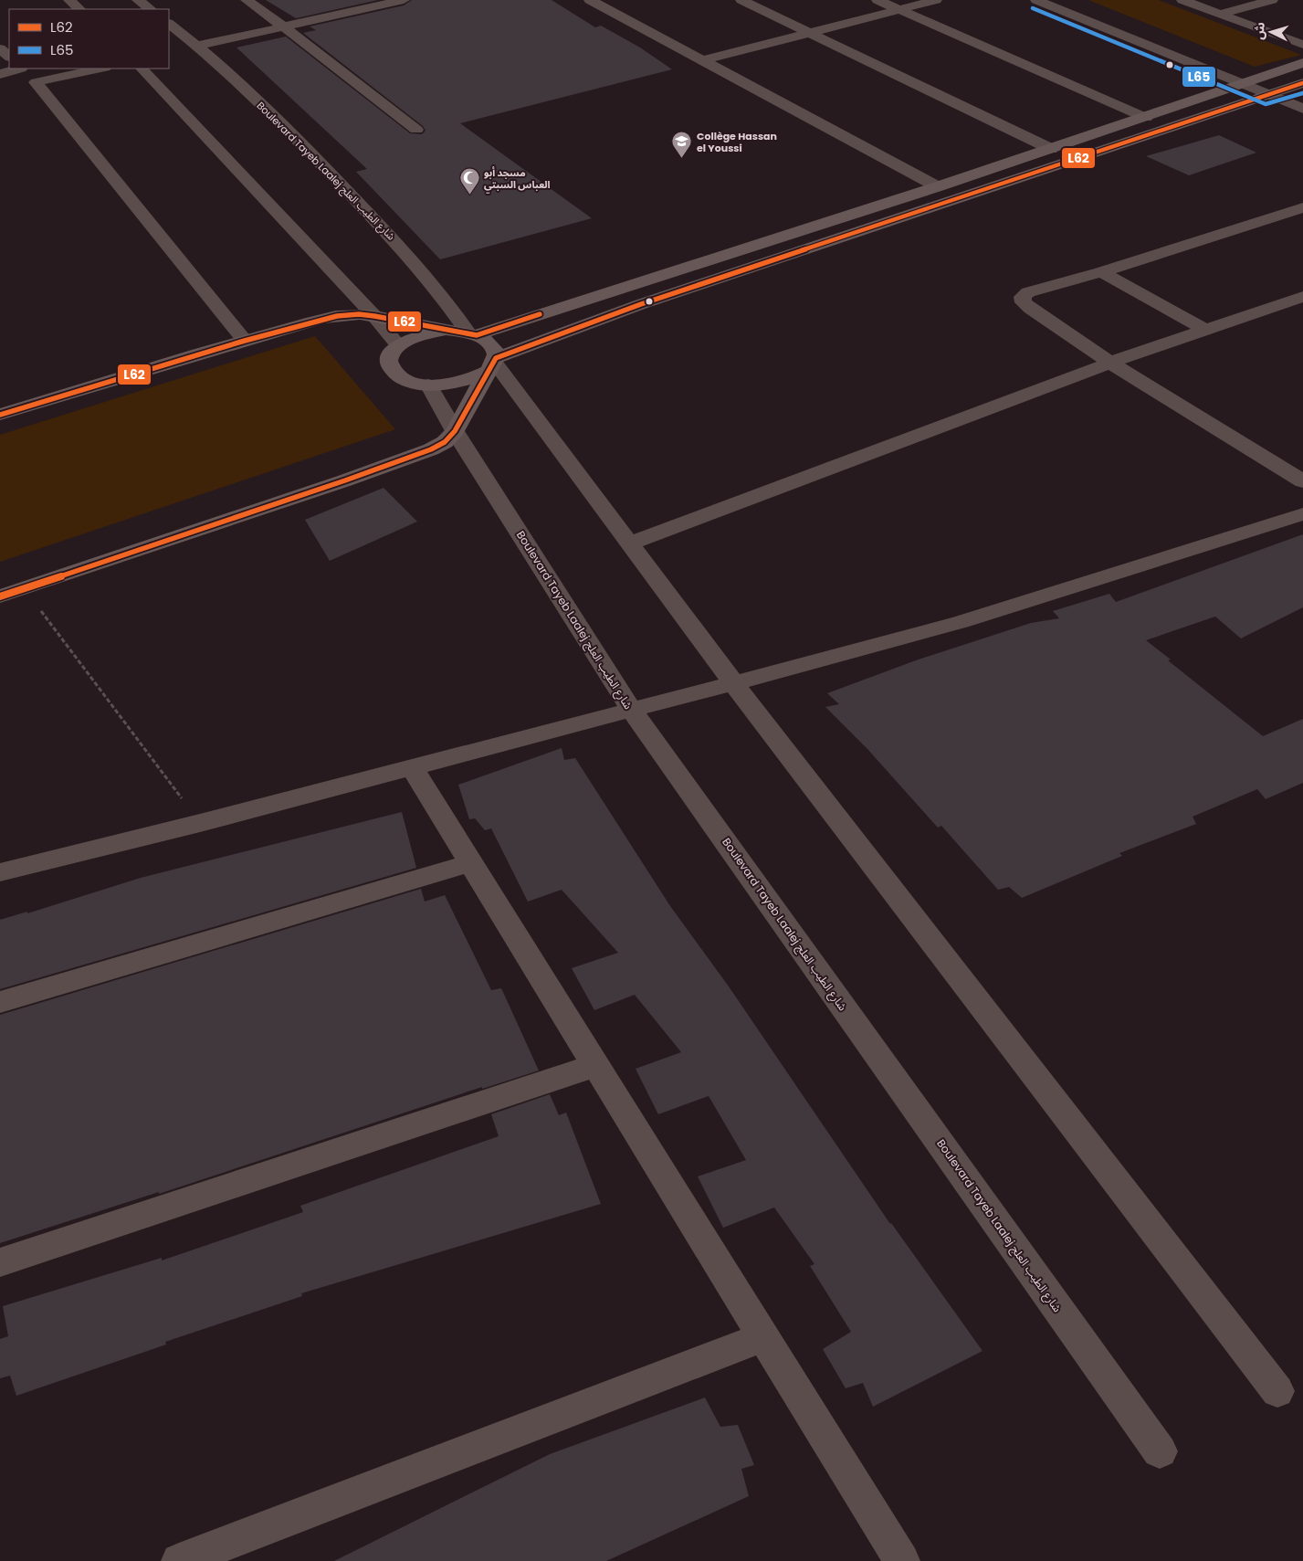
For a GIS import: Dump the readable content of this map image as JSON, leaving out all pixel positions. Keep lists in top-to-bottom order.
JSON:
{
  "streets": {
    "street": ["Boulevard Tayeb Laalej شارع الطيب العلج"]
  },
  "places": {
    "school or university": ["Collège Hassan el Youssi"],
    "mosque": ["مسجد أبو العباس السبتي"]
  },
  "lines": ["transit line L65", "transit line L62"],
  "legend": ["L62", "L65"],
  "north": "left"
}
